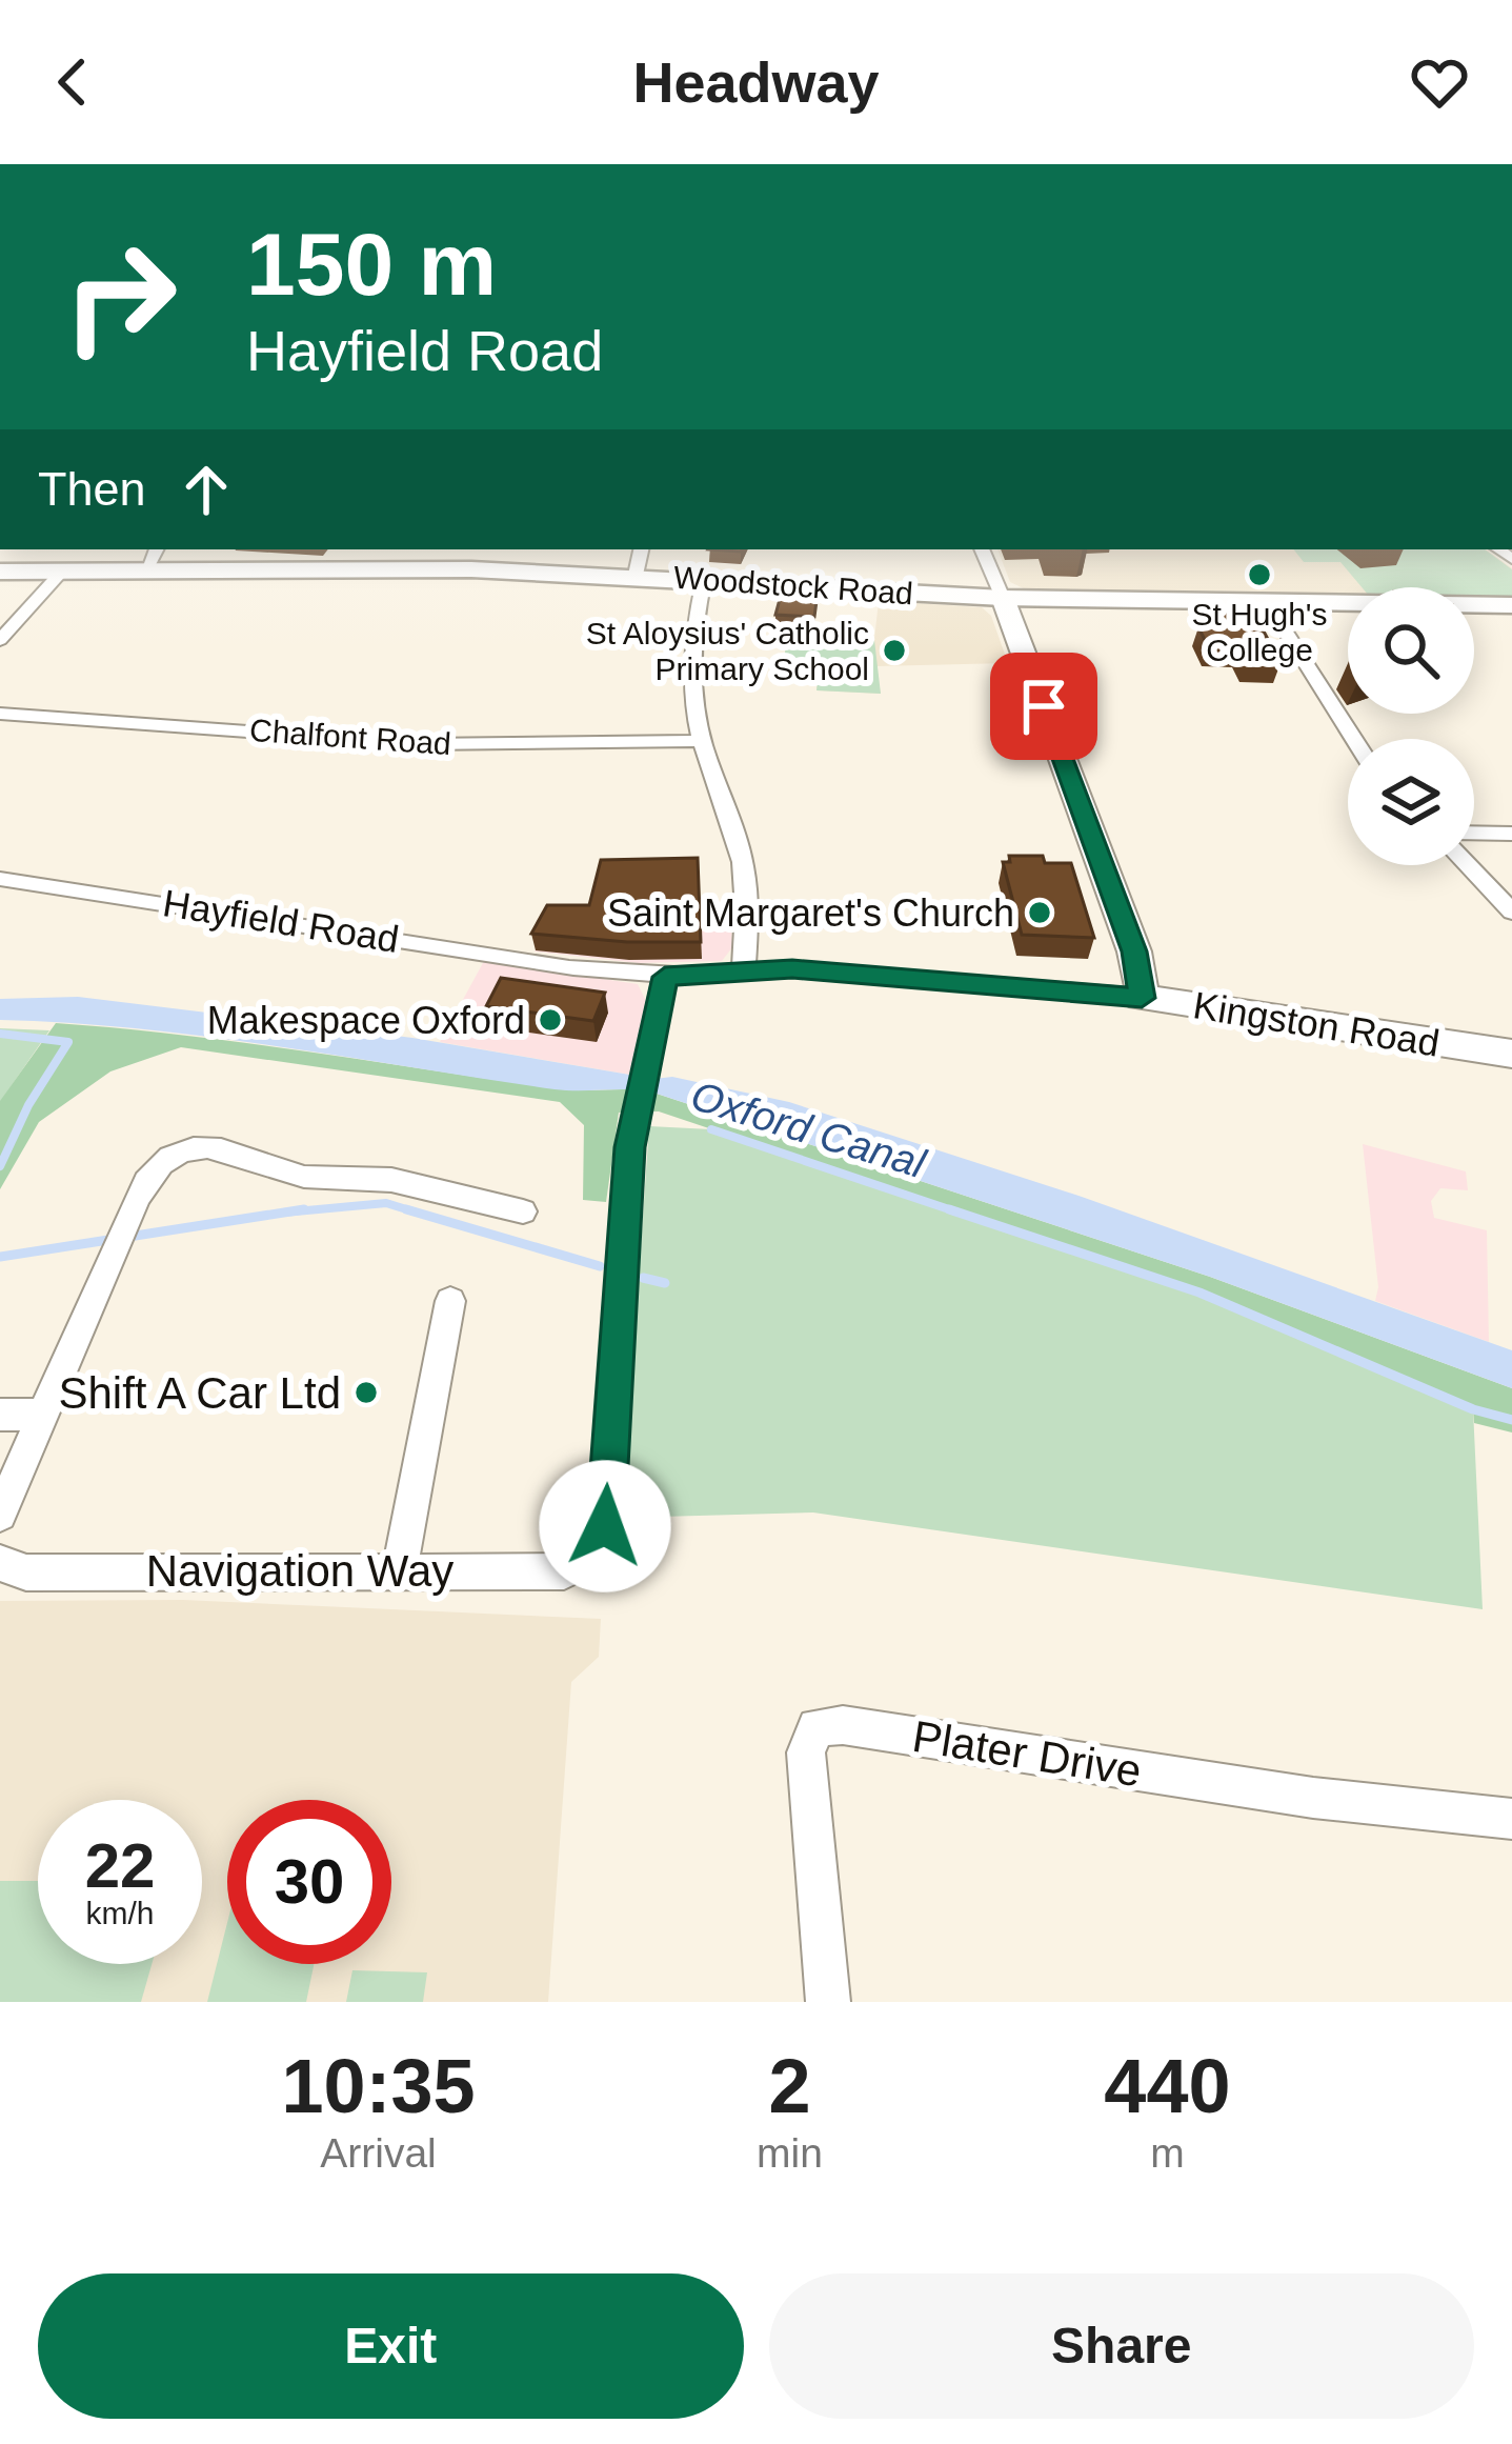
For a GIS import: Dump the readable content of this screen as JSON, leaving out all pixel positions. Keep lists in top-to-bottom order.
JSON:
{
  "streets": {
    "main road": ["Woodstock Road"],
    "street": [
      "Chalfont Road",
      "Hayfield Road",
      "Kingston Road",
      "Navigation Way",
      "Plater Drive"
    ]
  },
  "crossings": [
    ["Hayfield Road", "Kingston Road"]
  ],
  "water": ["Oxford Canal"],
  "places": [
    "St Hugh's College",
    "St Aloysius' Catholic Primary School",
    "Saint Margaret's Church",
    "Makespace Oxford",
    "Shift A Car Ltd"
  ],
  "page": {
    "header": "Headway",
    "turn": ["150 m", "Hayfield Road"],
    "then": "Then",
    "speed": "22 km/h",
    "limit": "30",
    "eta": [
      "10:35",
      "Arrival",
      "2",
      "min",
      "440",
      "m"
    ],
    "buttons": ["Exit", "Share"]
  }
}
